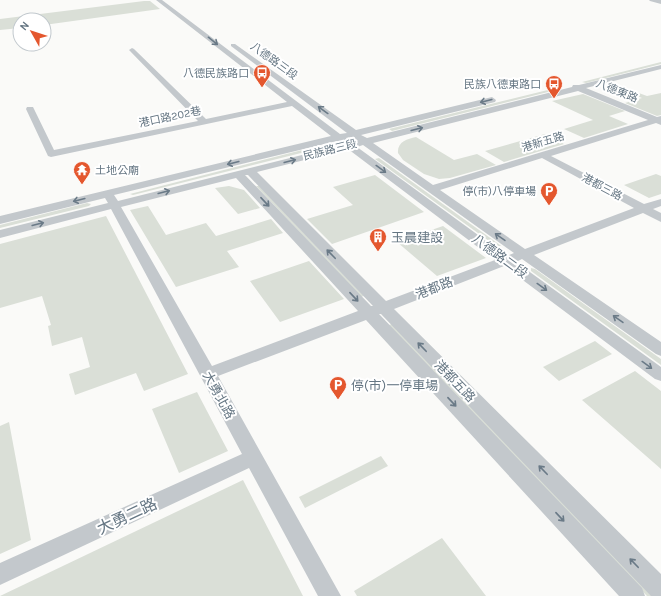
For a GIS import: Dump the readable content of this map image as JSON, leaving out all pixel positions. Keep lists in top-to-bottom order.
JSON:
{
  "streets": {
    "street": [
      "八德路三段",
      "八德東路",
      "港口路202巷",
      "港新五路",
      "民族路三段",
      "港都三路",
      "八德路二段",
      "港都路",
      "港都五路",
      "大勇北路",
      "大勇二路"
    ]
  },
  "crossings": [
    ["八德路三段", "港口路202巷"],
    ["八德路三段", "民族路三段"],
    ["八德路三段", "八德路二段"],
    ["八德東路", "港新五路"],
    ["八德東路", "民族路三段"],
    ["港新五路", "港都三路"],
    ["港新五路", "八德路二段"],
    ["民族路三段", "八德路二段"],
    ["民族路三段", "港都五路"],
    ["民族路三段", "大勇北路"],
    ["港都三路", "港都路"],
    ["八德路二段", "港都路"],
    ["港都路", "港都五路"],
    ["港都路", "大勇北路"],
    ["大勇北路", "大勇二路"]
  ],
  "places": {
    "bus stop": ["八德民族路口", "民族八德東路口"],
    "temple": ["土地公廟"],
    "parking": ["停(市)八停車場", "停(市)一停車場"],
    "building": ["玉晨建設"]
  },
  "north": "top left"
}
